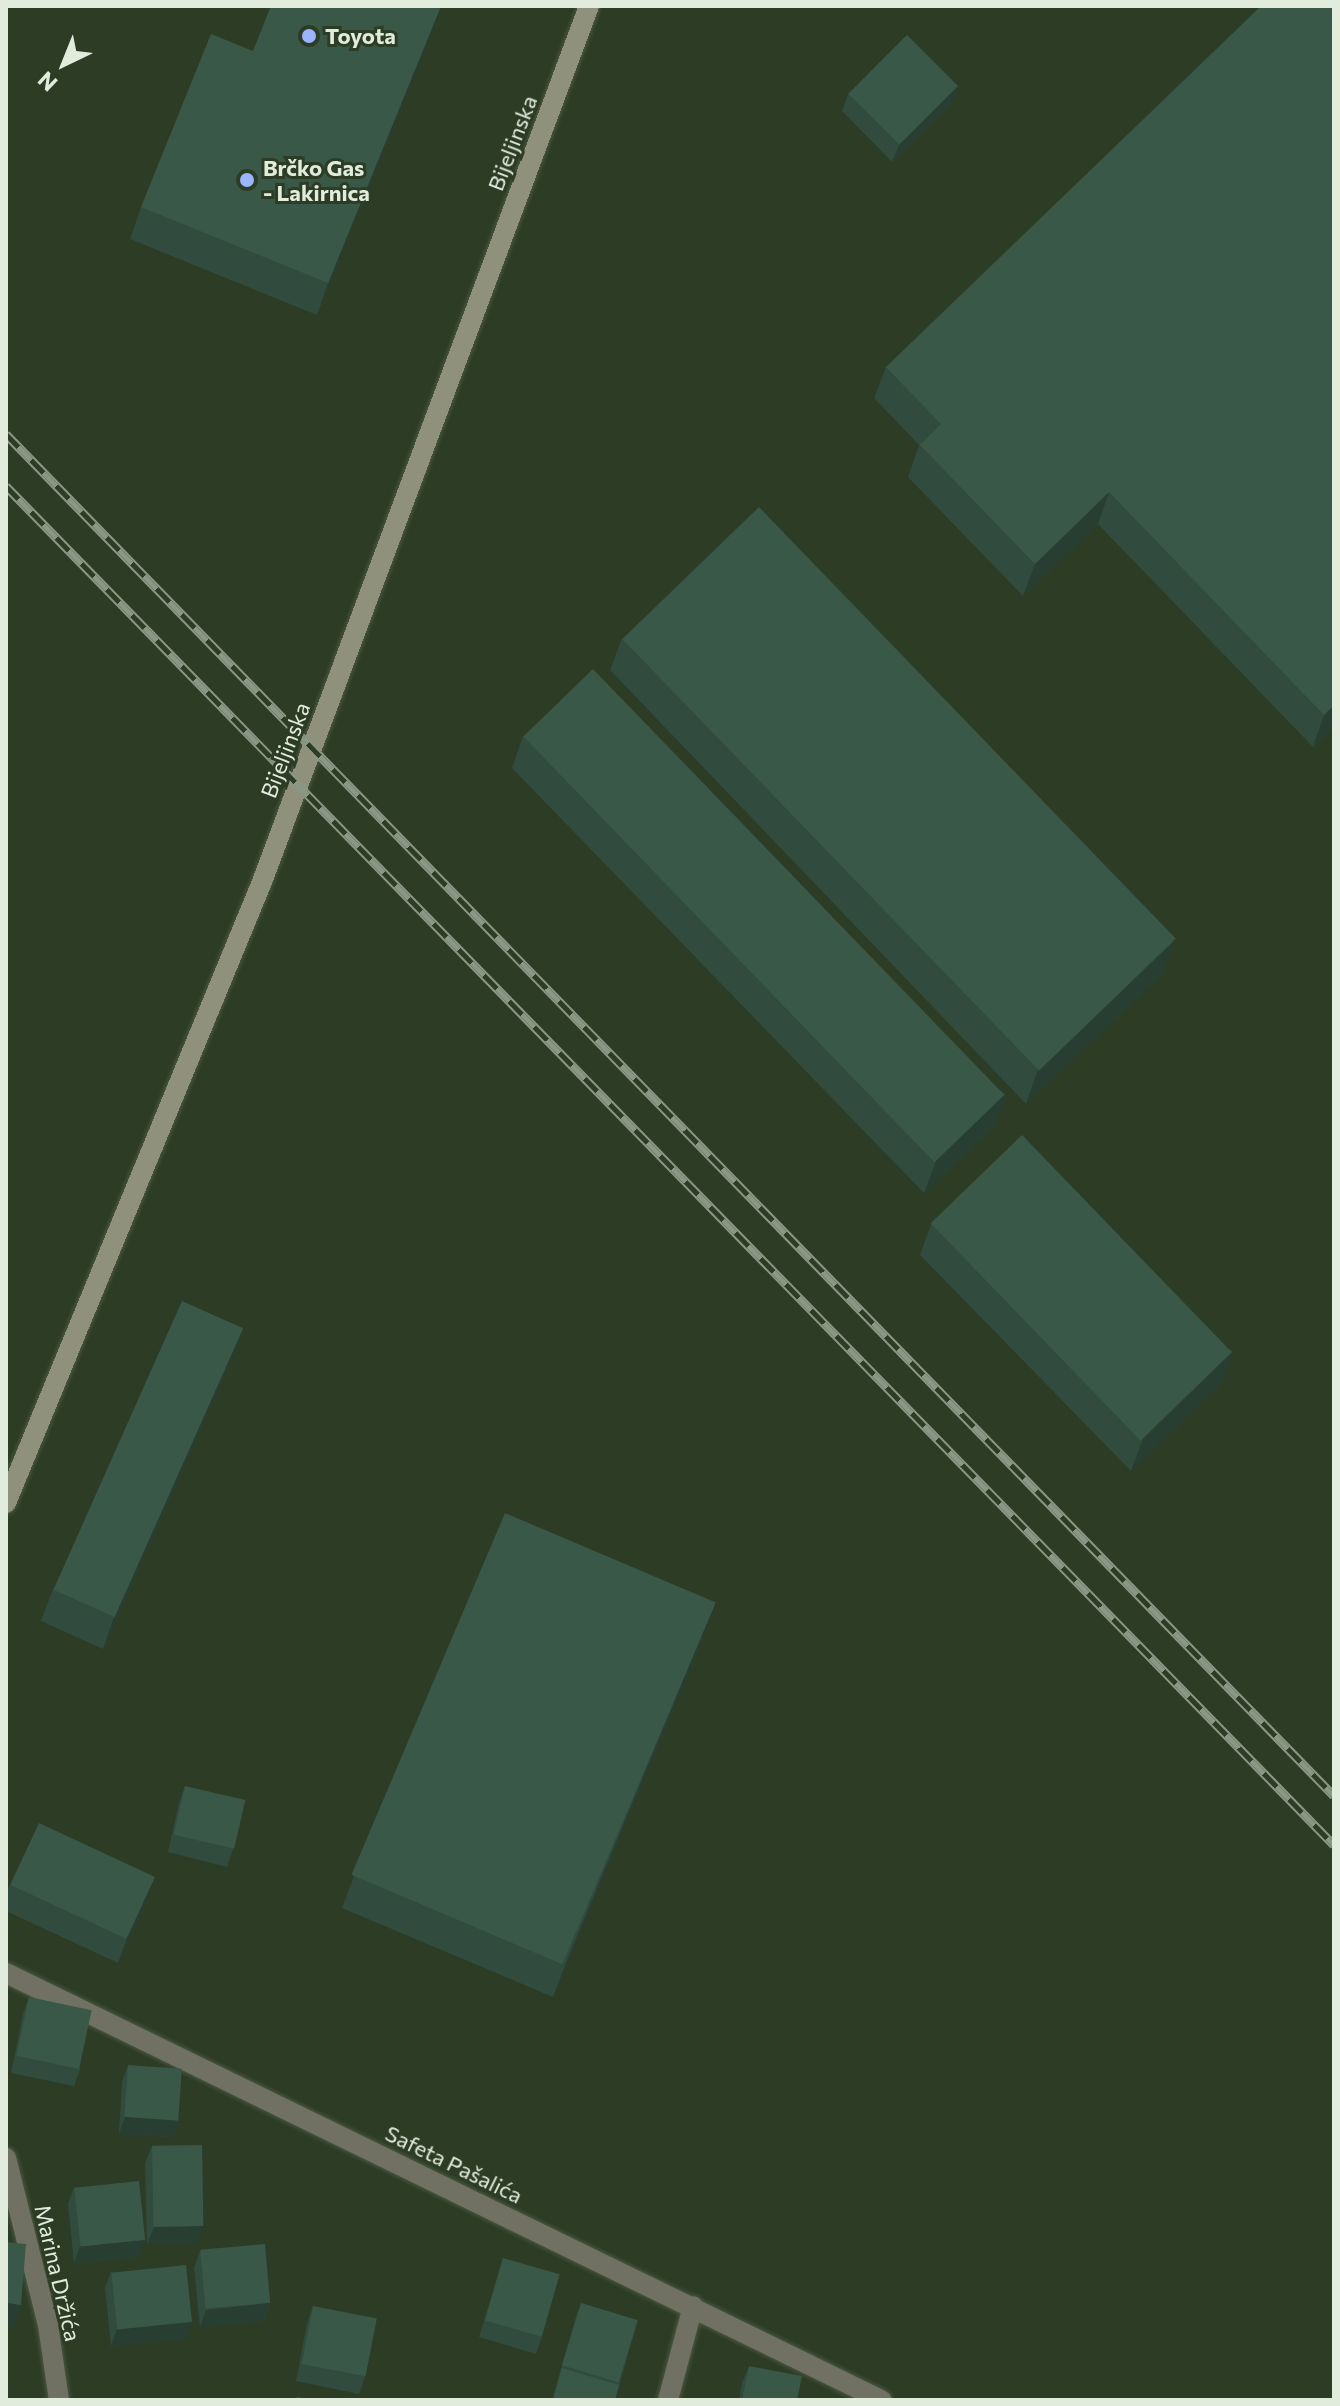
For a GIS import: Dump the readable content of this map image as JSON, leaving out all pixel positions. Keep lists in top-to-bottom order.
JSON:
{
  "streets": {
    "main road": ["Bijeljinska"],
    "street": ["Safeta Pašalića", "Marina Držića"]
  },
  "places": ["Toyota", "Brčko Gas - Lakirnica"],
  "north": "bottom left"
}
